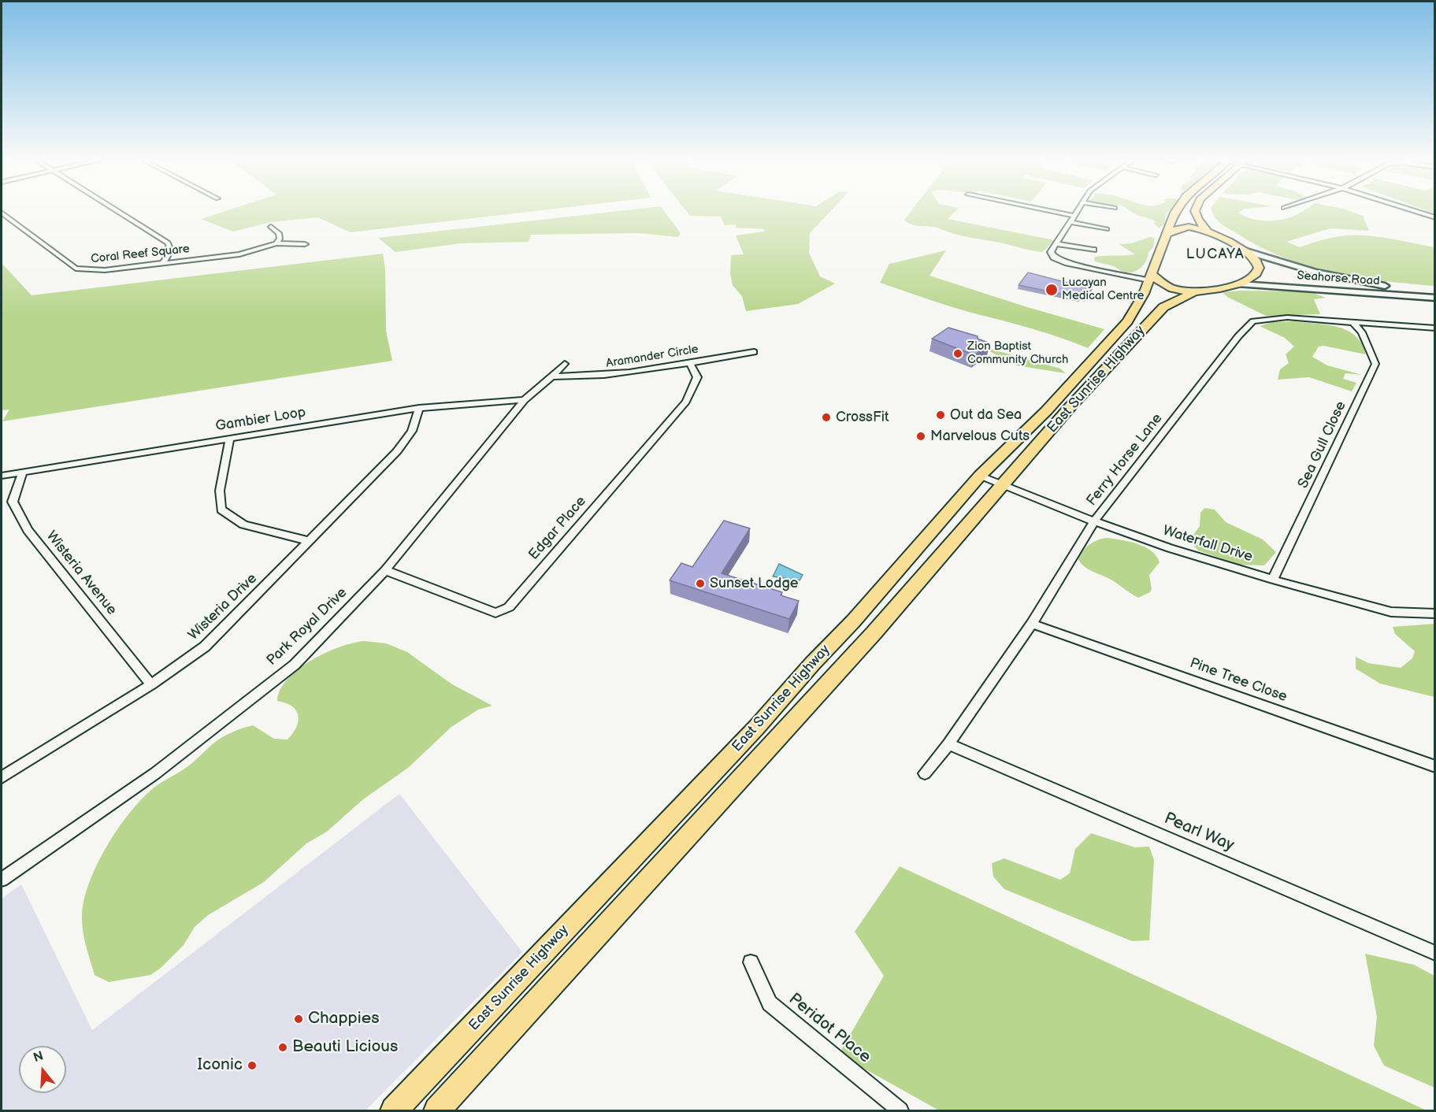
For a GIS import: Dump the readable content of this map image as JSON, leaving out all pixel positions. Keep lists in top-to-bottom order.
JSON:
{
  "streets": {
    "main road": ["Seahorse Road", "East Sunrise Highway"],
    "street": [
      "Coral Reef Square",
      "Aramander Circle",
      "Gambier Loop",
      "Sea Gull Close",
      "Ferry Horse Lane",
      "Edgar Place",
      "Waterfall Drive",
      "Wisteria Avenue",
      "Wisteria Drive",
      "Park Royal Drive",
      "Pine Tree Close",
      "Pearl Way",
      "Peridot Place"
    ]
  },
  "crossings": [
    ["Aramander Circle", "Edgar Place"],
    ["Aramander Circle", "Park Royal Drive"],
    ["East Sunrise Highway", "Waterfall Drive"],
    ["Gambier Loop", "Wisteria Avenue"],
    ["Gambier Loop", "Wisteria Drive"],
    ["Gambier Loop", "Park Royal Drive"],
    ["Sea Gull Close", "Ferry Horse Lane"],
    ["Sea Gull Close", "Waterfall Drive"],
    ["Ferry Horse Lane", "Waterfall Drive"],
    ["Ferry Horse Lane", "Pine Tree Close"],
    ["Ferry Horse Lane", "Pearl Way"],
    ["Edgar Place", "Park Royal Drive"],
    ["Wisteria Avenue", "Wisteria Drive"]
  ],
  "districts": ["LUCAYA"],
  "places": [
    "Lucayan Medical Centre",
    "Zion Baptist Community Church",
    "Out da Sea",
    "CrossFit",
    "Marvelous Cuts",
    "Sunset Lodge",
    "Chappies",
    "Beauti Licious",
    "Iconic"
  ],
  "north": "top"
}
